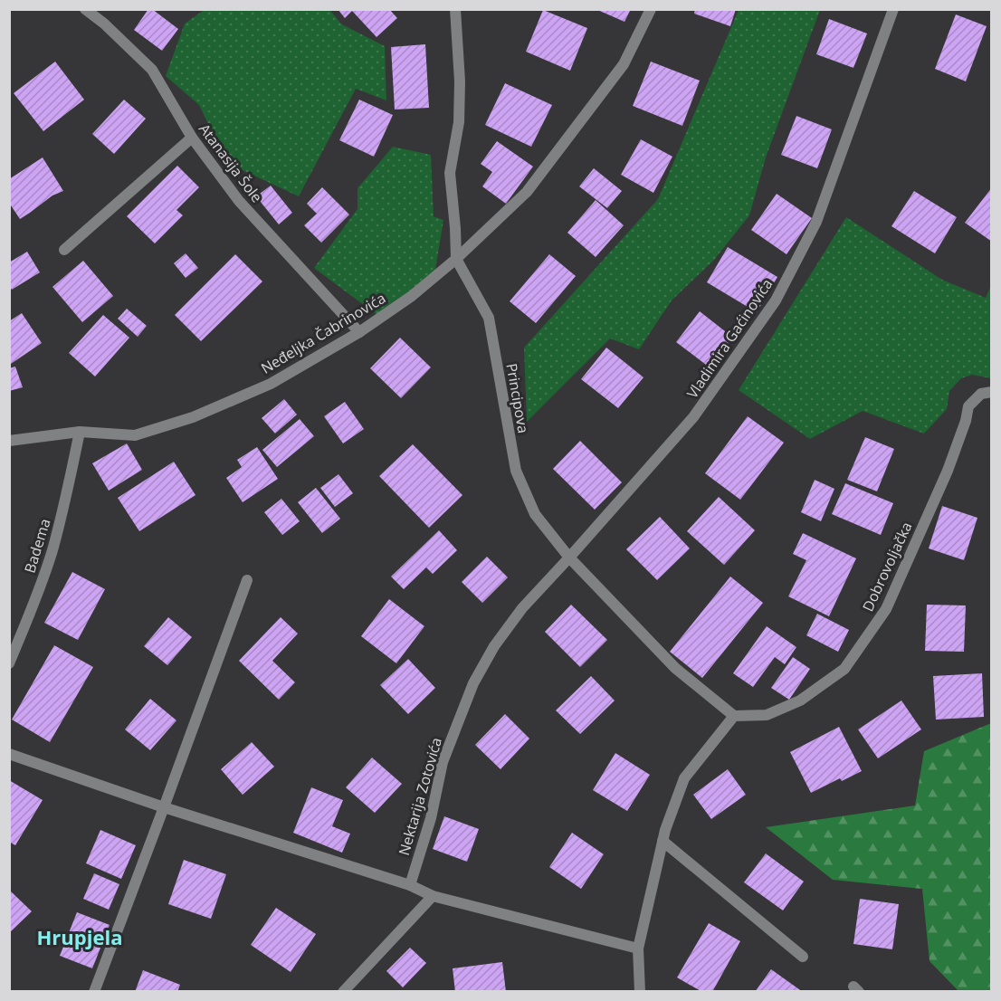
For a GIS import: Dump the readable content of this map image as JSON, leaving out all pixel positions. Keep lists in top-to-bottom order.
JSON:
{
  "streets": {
    "street": [
      "Atanasija Šole",
      "Neđeljka Čabrinovića",
      "Vladimira Gaćinovića",
      "Principova",
      "Badema",
      "Dobrovoljačka",
      "Nektarija Zotovića"
    ]
  },
  "crossings": [
    ["Atanasija Šole", "Neđeljka Čabrinovića"],
    ["Neđeljka Čabrinovića", "Principova"],
    ["Neđeljka Čabrinovića", "Badema"],
    ["Vladimira Gaćinovića", "Principova"],
    ["Vladimira Gaćinovića", "Nektarija Zotovića"],
    ["Principova", "Dobrovoljačka"],
    ["Principova", "Nektarija Zotovića"]
  ],
  "districts": ["Hrupjela"]
}
